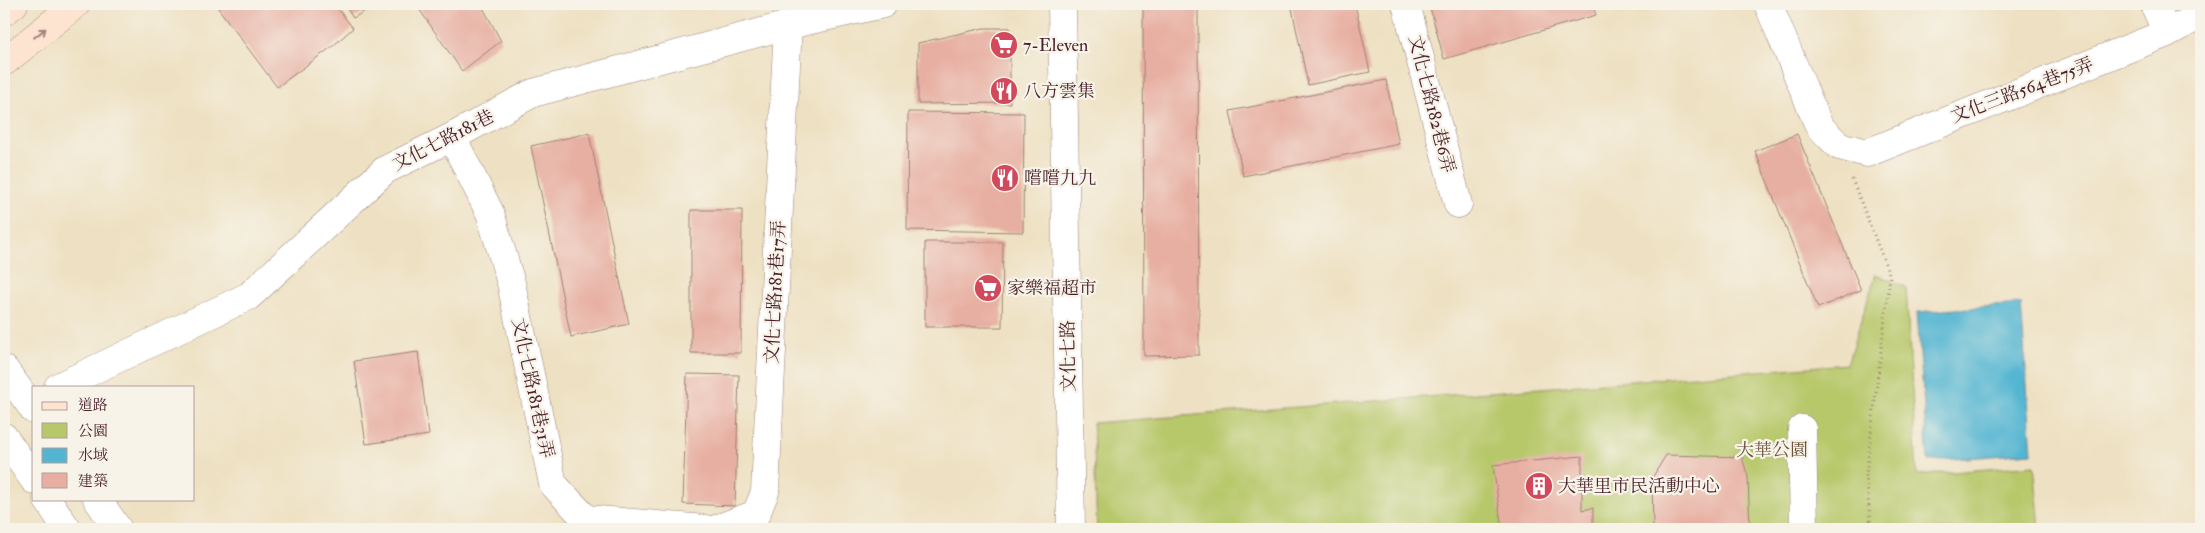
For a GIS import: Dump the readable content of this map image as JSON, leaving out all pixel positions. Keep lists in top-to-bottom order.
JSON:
{
  "streets": {
    "street": [
      "文化三路564巷75弄",
      "文化七路182巷6弄",
      "文化七路181巷",
      "文化七路181巷17弄",
      "文化七路",
      "文化七路181巷31弄"
    ]
  },
  "crossings": [
    ["文化七路181巷", "文化七路181巷17弄"],
    ["文化七路181巷", "文化七路181巷31弄"]
  ],
  "parks": ["大華公園"],
  "places": {
    "supermarket": ["7-Eleven", "家樂福超市"],
    "restaurant": ["八方雲集", "嚐嚐九九"],
    "building": ["大華里市民活動中心"]
  },
  "legend": [
    "道路",
    "公園",
    "水域",
    "建築"
  ]
}
